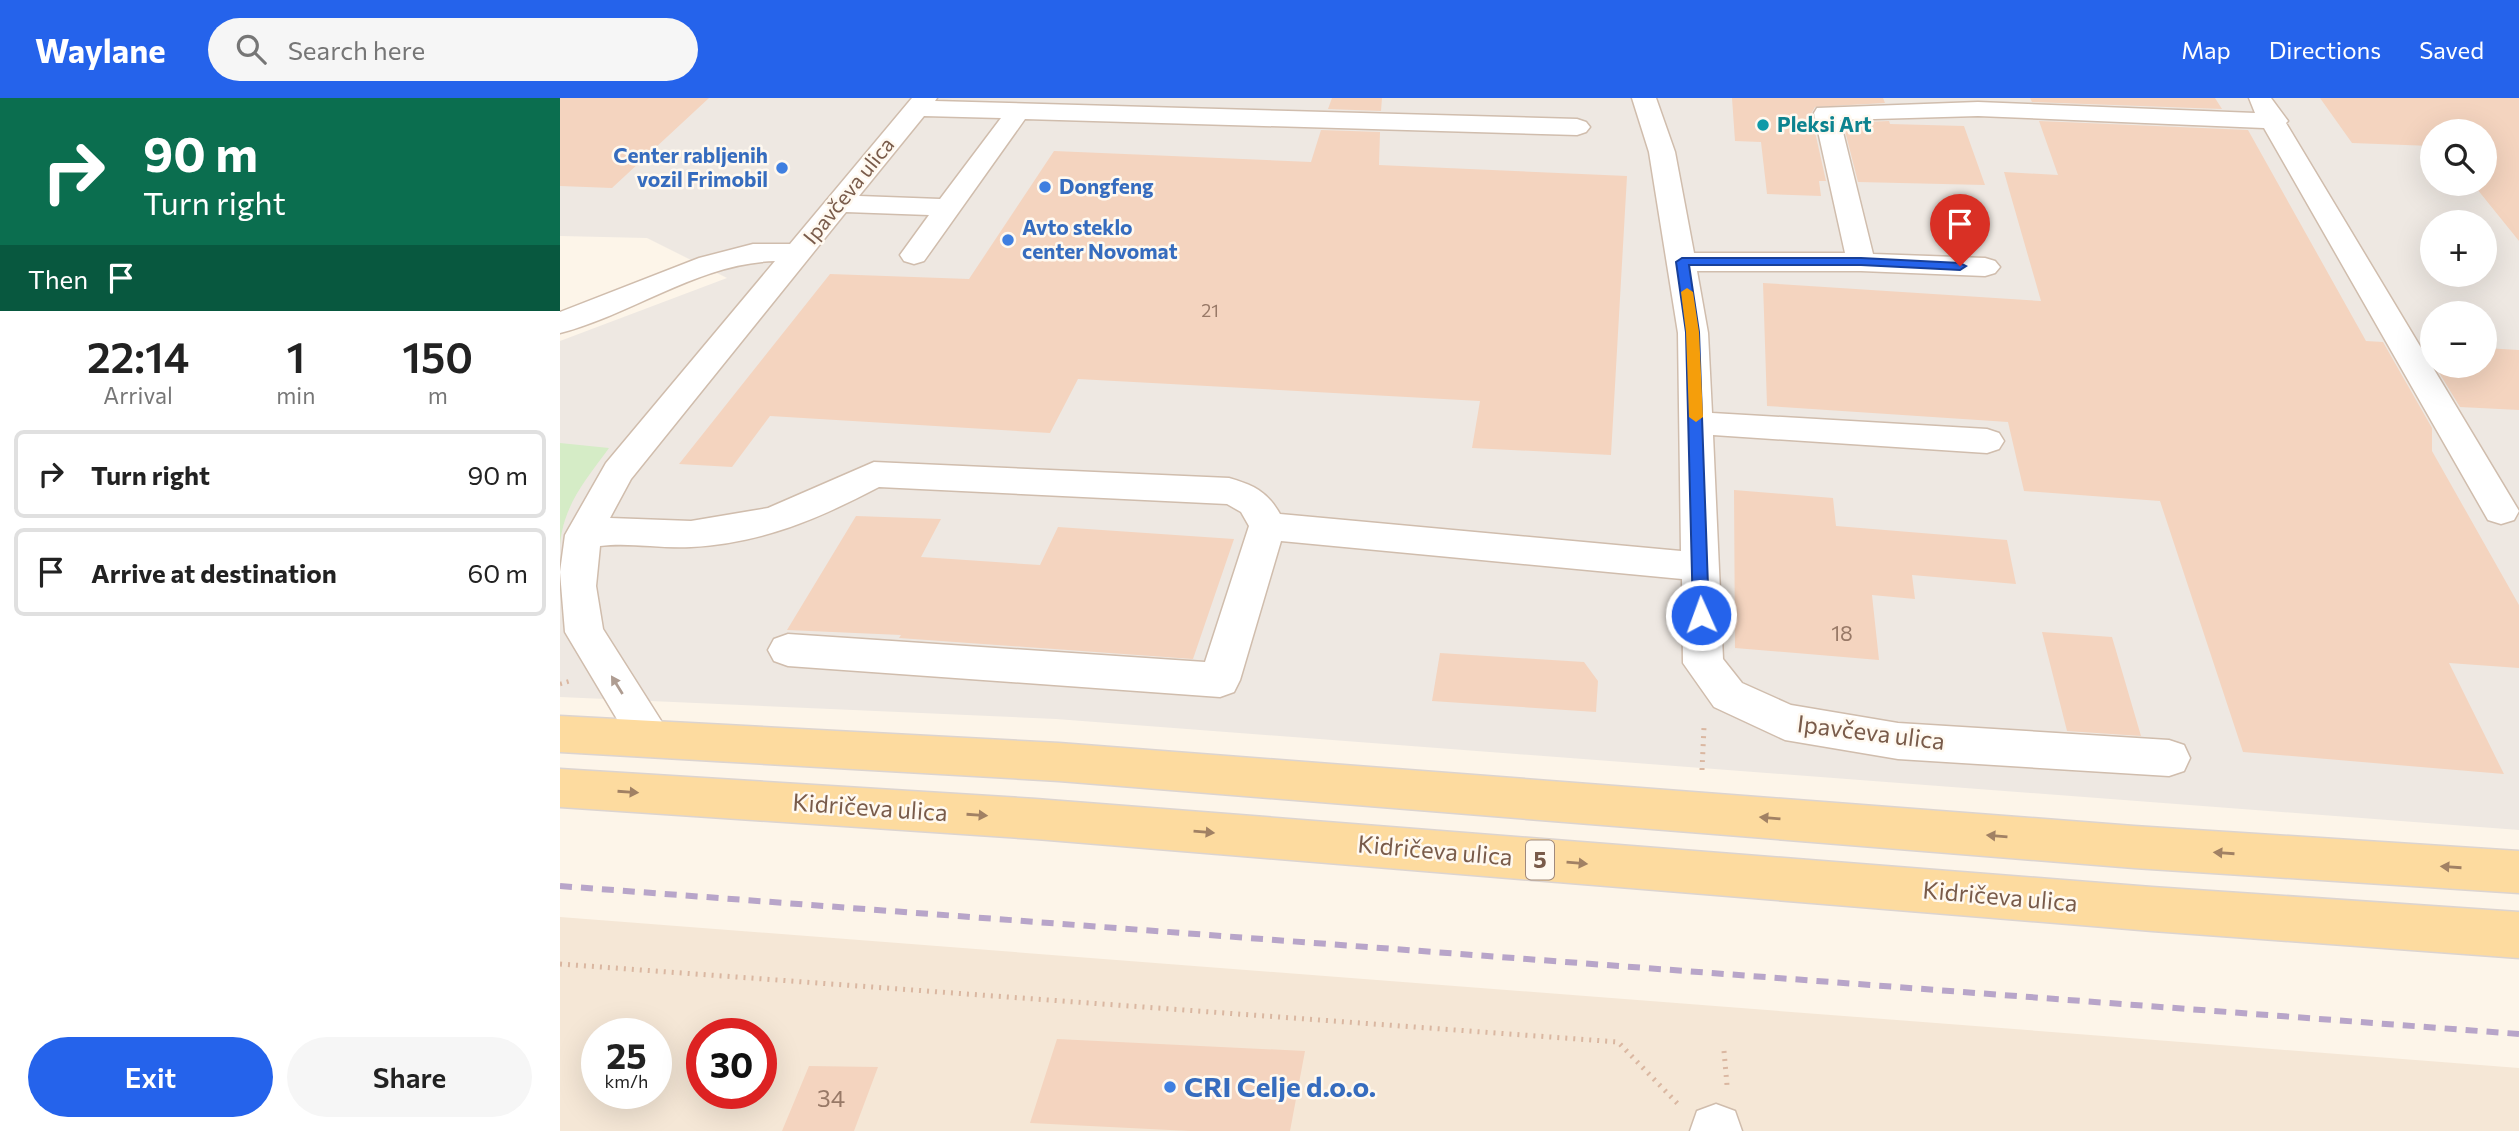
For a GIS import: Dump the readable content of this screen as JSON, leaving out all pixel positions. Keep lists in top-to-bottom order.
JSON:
{
  "streets": {
    "main road": ["Kidričeva ulica", "5"],
    "street": ["Ipavčeva ulica"]
  },
  "places": [
    "Pleksi Art",
    "Center rabljenih vozil Frimobil",
    "Dongfeng",
    "Avto steklo center Novomat",
    "CRI Celje d.o.o."
  ],
  "house_numbers": ["21", "18", "34"],
  "page": {
    "header": "Waylane",
    "search": "Search here",
    "nav": ["Map", "Directions", "Saved"],
    "turn": ["90 m", "Turn right"],
    "map_buttons": ["+", "−"],
    "then": "Then",
    "eta": [
      "22:14",
      "Arrival",
      "1",
      "min",
      "150",
      "m"
    ],
    "list": [
      {
        "name": "Turn right",
        "value": "90 m"
      },
      {
        "name": "Arrive at destination",
        "value": "60 m"
      }
    ],
    "speed": "25 km/h",
    "limit": "30",
    "buttons": ["Exit", "Share"]
  }
}
